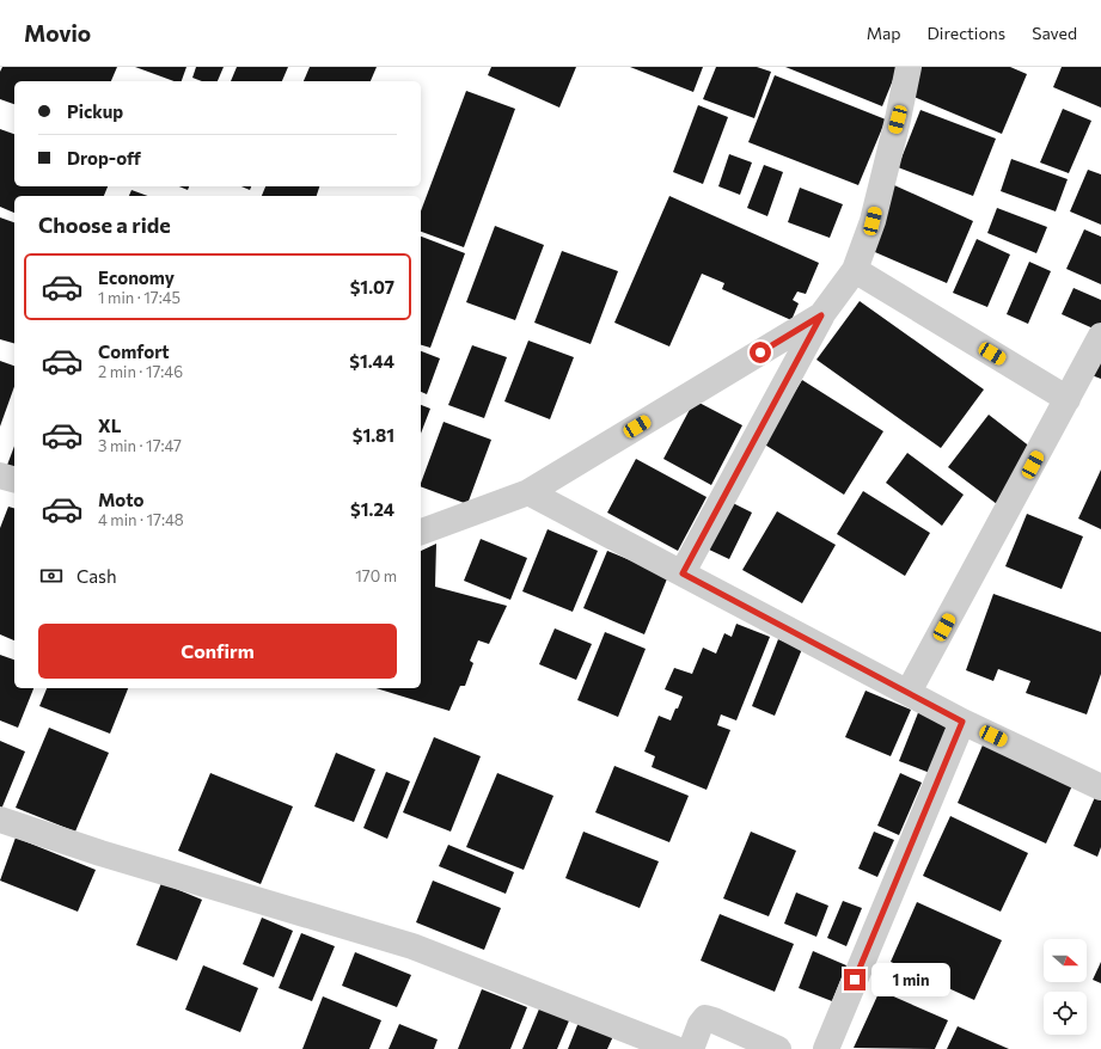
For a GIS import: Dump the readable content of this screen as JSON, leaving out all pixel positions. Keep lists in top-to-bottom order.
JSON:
{
  "north": "right",
  "page": {
    "header": "Movio",
    "nav": ["Map", "Directions", "Saved"],
    "banner": ["Pickup", "Drop-off"],
    "heading": "Choose a ride",
    "list": [
      {
        "name": "Economy",
        "note": "1 min · 17:45",
        "value": "$1.07"
      },
      {
        "name": "Comfort",
        "note": "2 min · 17:46",
        "value": "$1.44"
      },
      {
        "name": "XL",
        "note": "3 min · 17:47",
        "value": "$1.81"
      },
      {
        "name": "Moto",
        "note": "4 min · 17:48",
        "value": "$1.24"
      }
    ],
    "pay": ["Cash", "170 m"],
    "buttons": "Confirm",
    "bubble": "1 min"
  }
}
